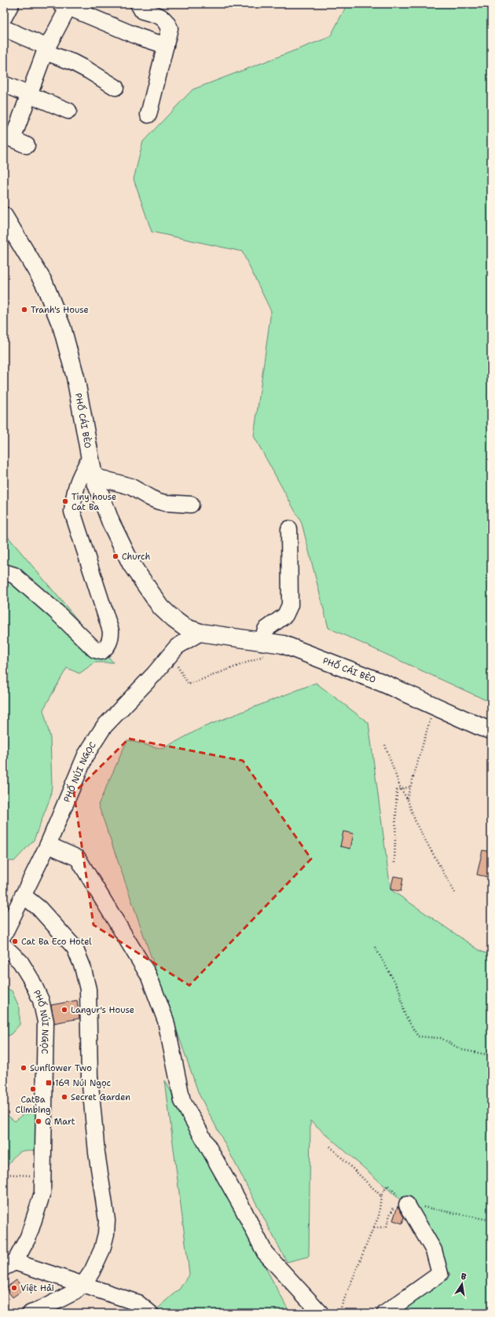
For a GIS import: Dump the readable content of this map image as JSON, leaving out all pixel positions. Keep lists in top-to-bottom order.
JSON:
{
  "streets": {
    "main road": ["PHỐ CÁI BÈO"],
    "street": ["PHỐ NÚI NGỌC"]
  },
  "places": {
    "other": [
      "Tranh's House",
      "Tiny house Cat Ba",
      "Church",
      "Cat Ba Eco Hotel",
      "Langur's House",
      "Sunflower Two",
      "CatBa Climbing",
      "Secret Garden",
      "Q Mart",
      "Việt Hải"
    ],
    "transit": ["169 Núi Ngọc"]
  },
  "north": "top"
}
